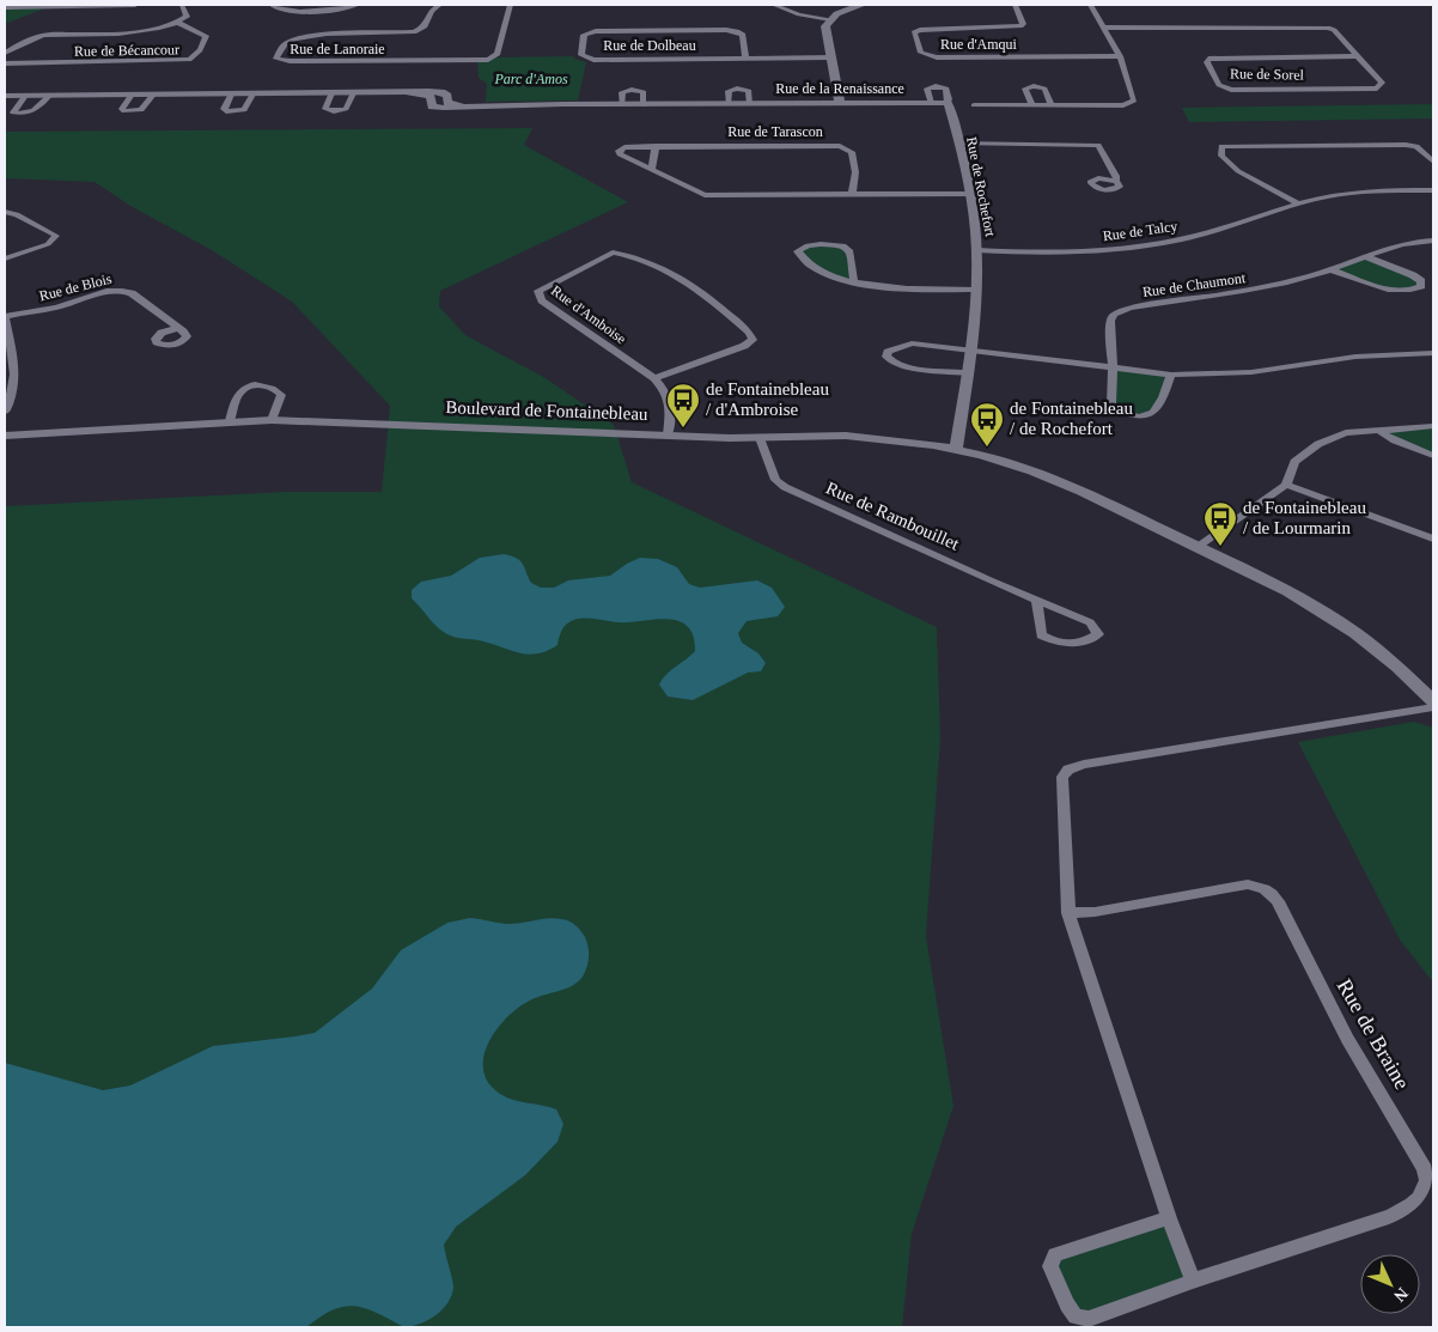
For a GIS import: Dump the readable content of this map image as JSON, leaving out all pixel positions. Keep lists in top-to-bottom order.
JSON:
{
  "streets": {
    "street": [
      "Rue d'Amqui",
      "Rue de Dolbeau",
      "Rue de Lanoraie",
      "Rue de Bécancour",
      "Rue de Sorel",
      "Rue de la Renaissance",
      "Rue de Tarascon",
      "Rue de Rochefort",
      "Rue de Talcy",
      "Rue de Chaumont",
      "Rue de Blois",
      "Rue d'Amboise",
      "Boulevard de Fontainebleau",
      "Rue de Rambouillet",
      "Rue de Braine"
    ]
  },
  "crossings": [
    ["Rue de la Renaissance", "Rue de Rochefort"],
    ["Rue de Tarascon", "Rue de Rochefort"],
    ["Rue de Rochefort", "Rue de Talcy"],
    ["Rue de Rochefort", "Boulevard de Fontainebleau"],
    ["Rue d'Amboise", "Boulevard de Fontainebleau"],
    ["Boulevard de Fontainebleau", "Rue de Rambouillet"]
  ],
  "parks": ["Parc d'Amos"],
  "places": {
    "bus stop": ["de Fontainebleau / d'Ambroise", "de Fontainebleau / de Rochefort", "de Fontainebleau / de Lourmarin"]
  },
  "north": "bottom right"
}
